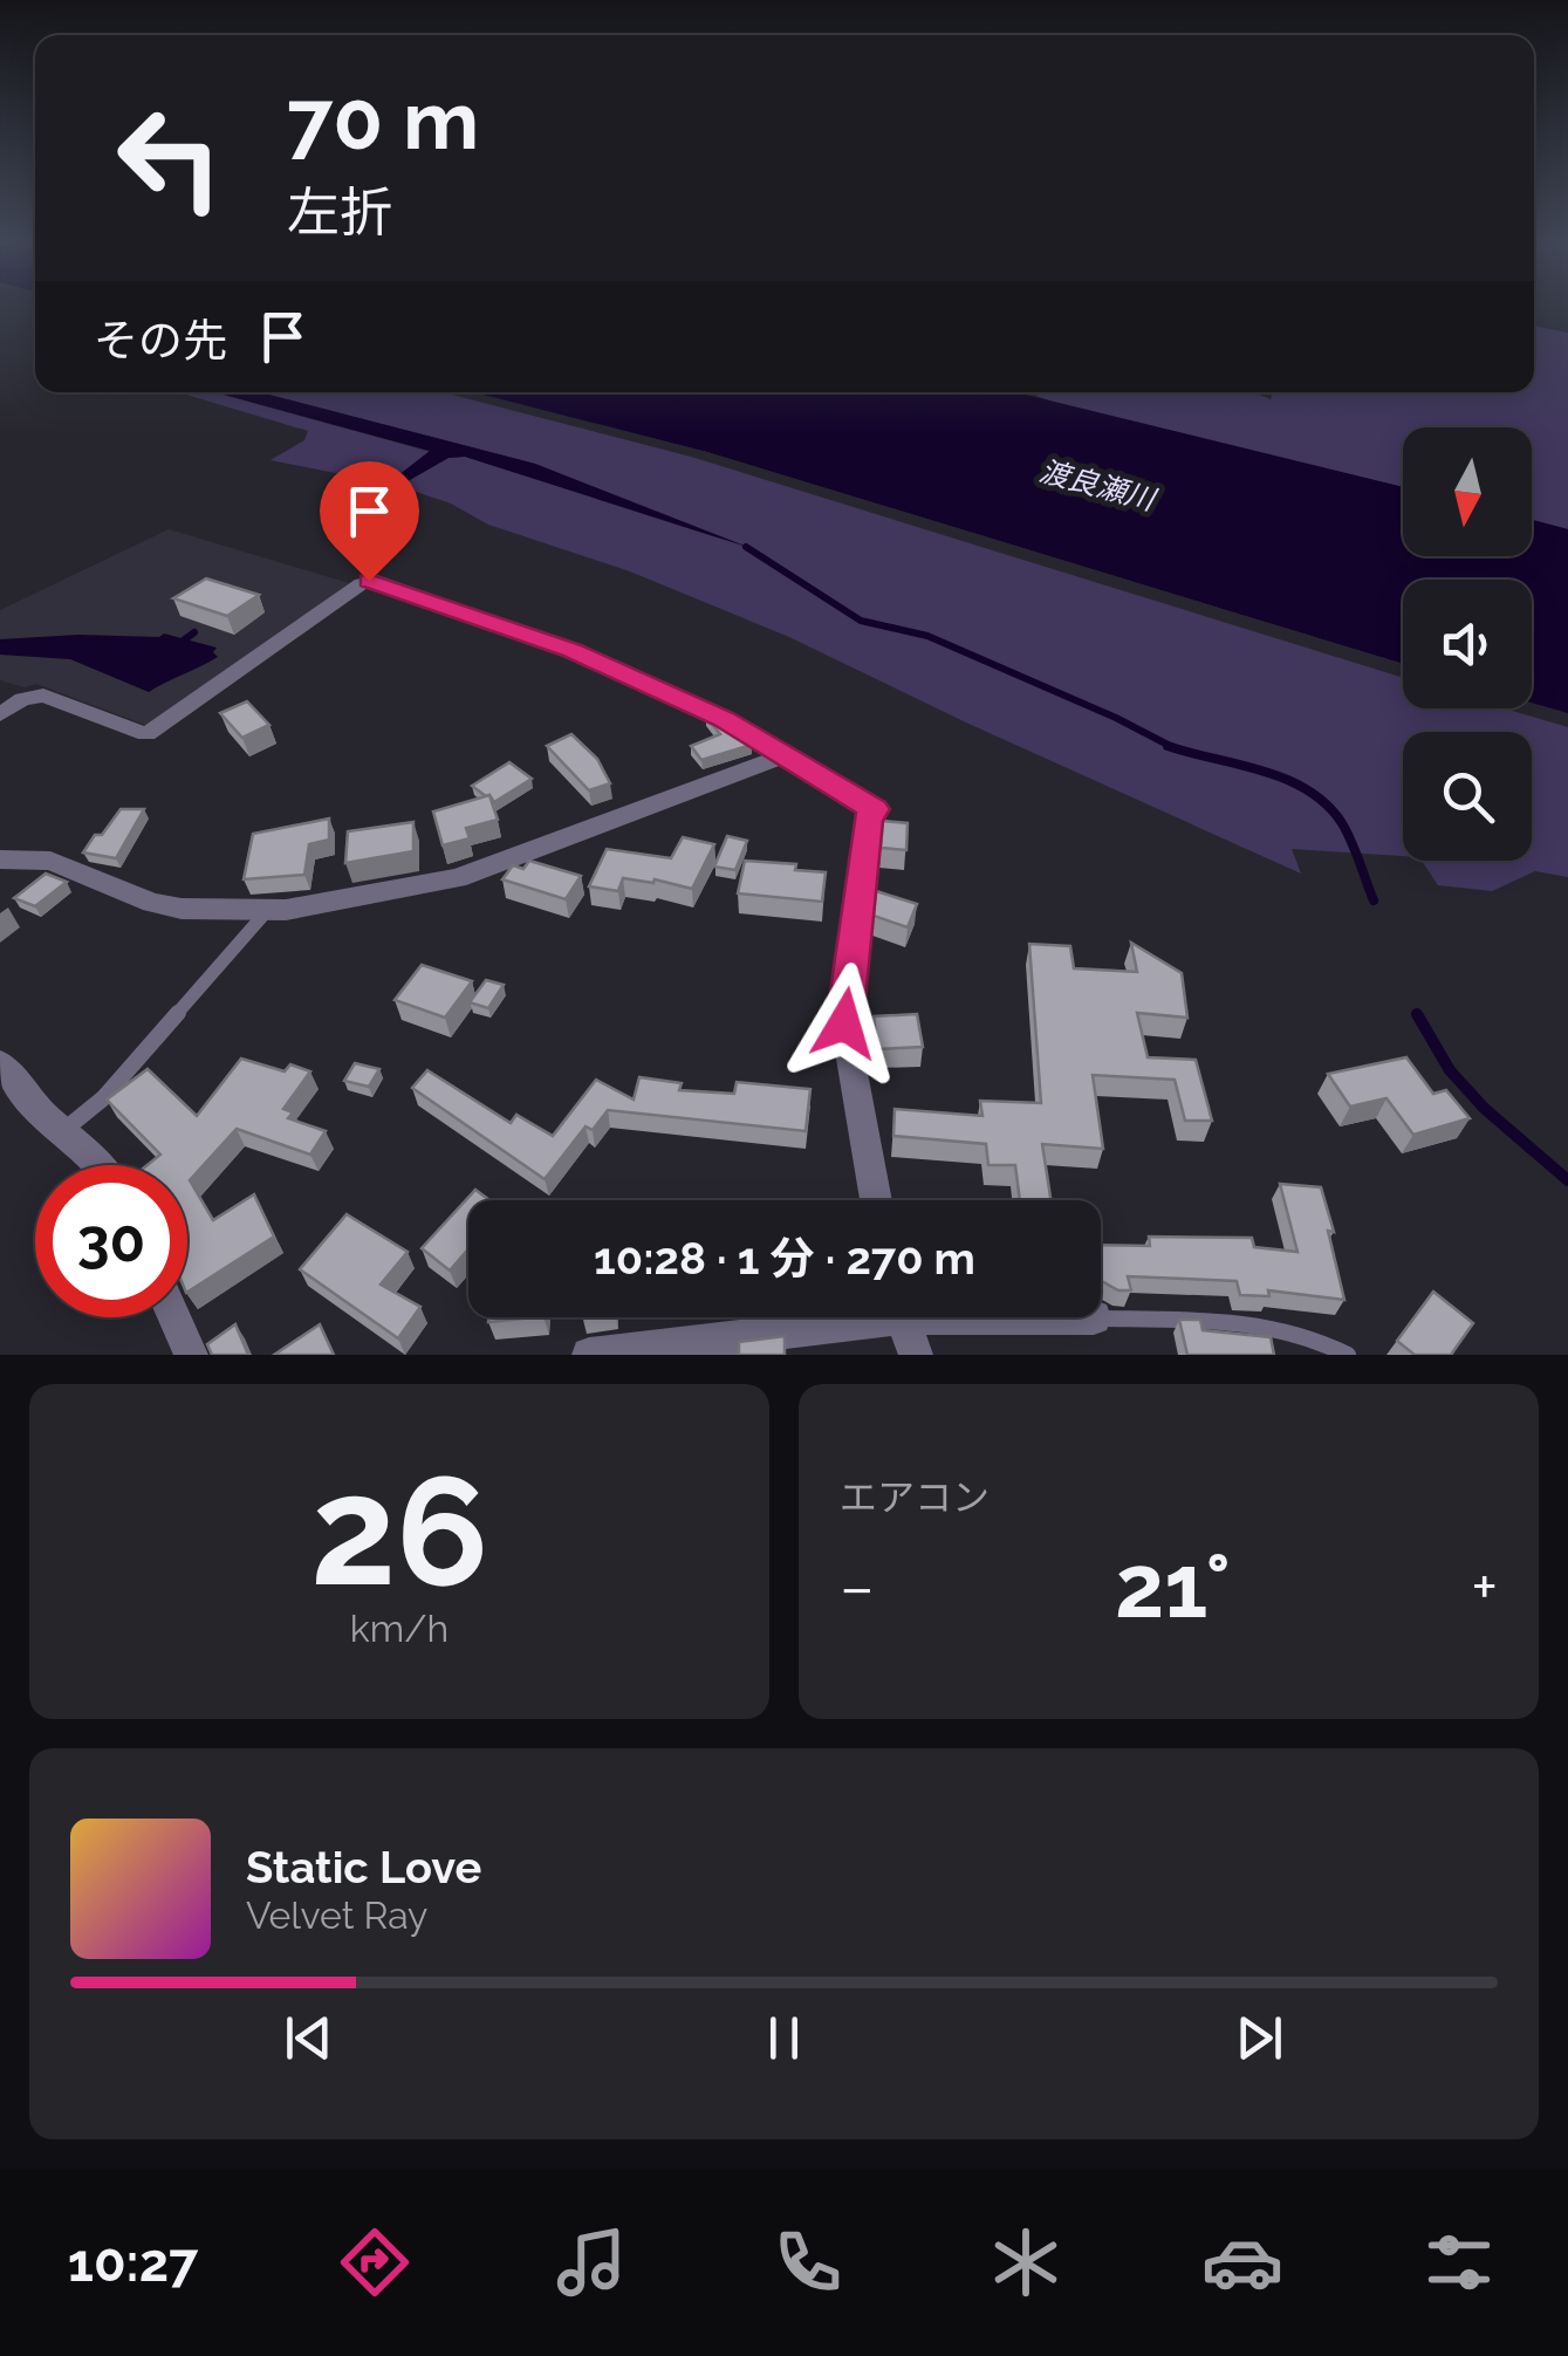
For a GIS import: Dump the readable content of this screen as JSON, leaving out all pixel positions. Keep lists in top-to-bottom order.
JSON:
{
  "water": ["渡良瀬川"],
  "north": "bottom",
  "page": {
    "turn": ["70 m", "左折"],
    "then": "その先",
    "limit": "30",
    "trip": "10:28 · 1 分 · 270 m",
    "tile": [
      ["26", "km/h"],
      "エアコン"
    ],
    "heat": ["−", "21°", "+"],
    "song": ["Static Love", "Velvet Ray"],
    "tabs": "10:27"
  }
}
